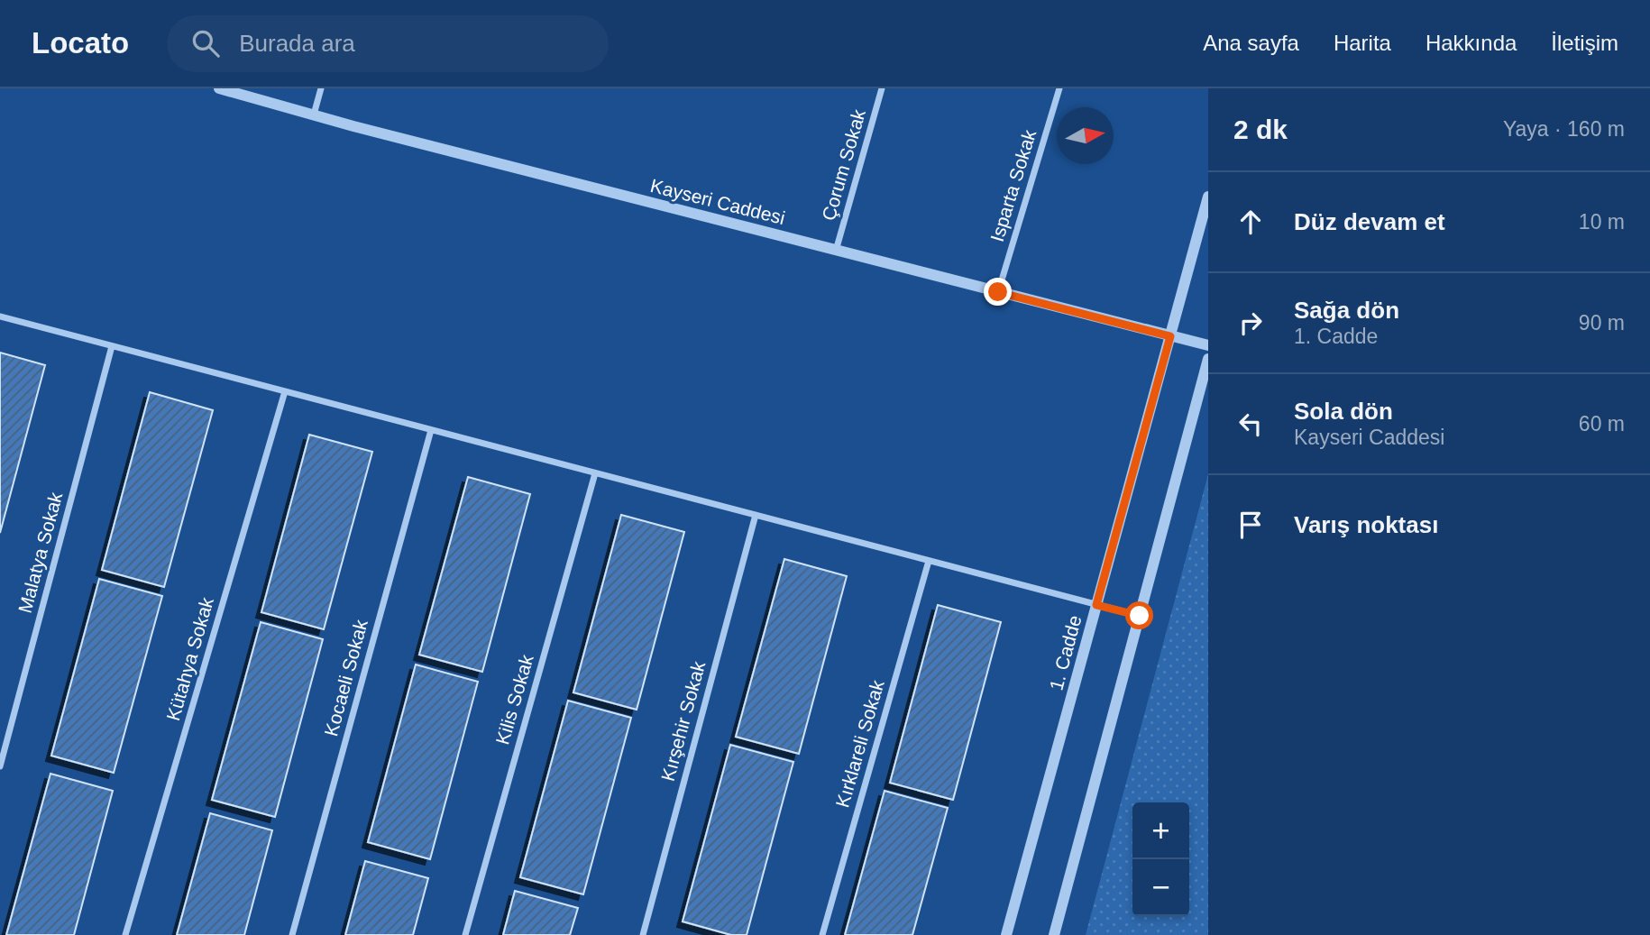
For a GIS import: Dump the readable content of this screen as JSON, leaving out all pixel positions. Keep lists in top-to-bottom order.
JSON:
{
  "streets": {
    "street": [
      "Çorum Sokak",
      "Isparta Sokak",
      "Kayseri Caddesi",
      "Malatya Sokak",
      "1. Cadde",
      "Kütahya Sokak",
      "Kocaeli Sokak",
      "Kilis Sokak",
      "Kırşehir Sokak",
      "Kırklareli Sokak"
    ]
  },
  "crossings": [
    ["Çorum Sokak", "Kayseri Caddesi"],
    ["Isparta Sokak", "Kayseri Caddesi"],
    ["Kayseri Caddesi", "1. Cadde"]
  ],
  "north": "right",
  "page": {
    "header": "Locato",
    "search": "Burada ara",
    "nav": [
      "Ana sayfa",
      "Harita",
      "Hakkında",
      "İletişim"
    ],
    "heading": ["2 dk", "Yaya · 160 m"],
    "list": [
      ["Düz devam et", "10 m"],
      ["Sağa dön", "1. Cadde", "90 m"],
      ["Sola dön", "Kayseri Caddesi", "60 m"],
      "Varış noktası"
    ],
    "map_buttons": ["+", "−"]
  }
}
